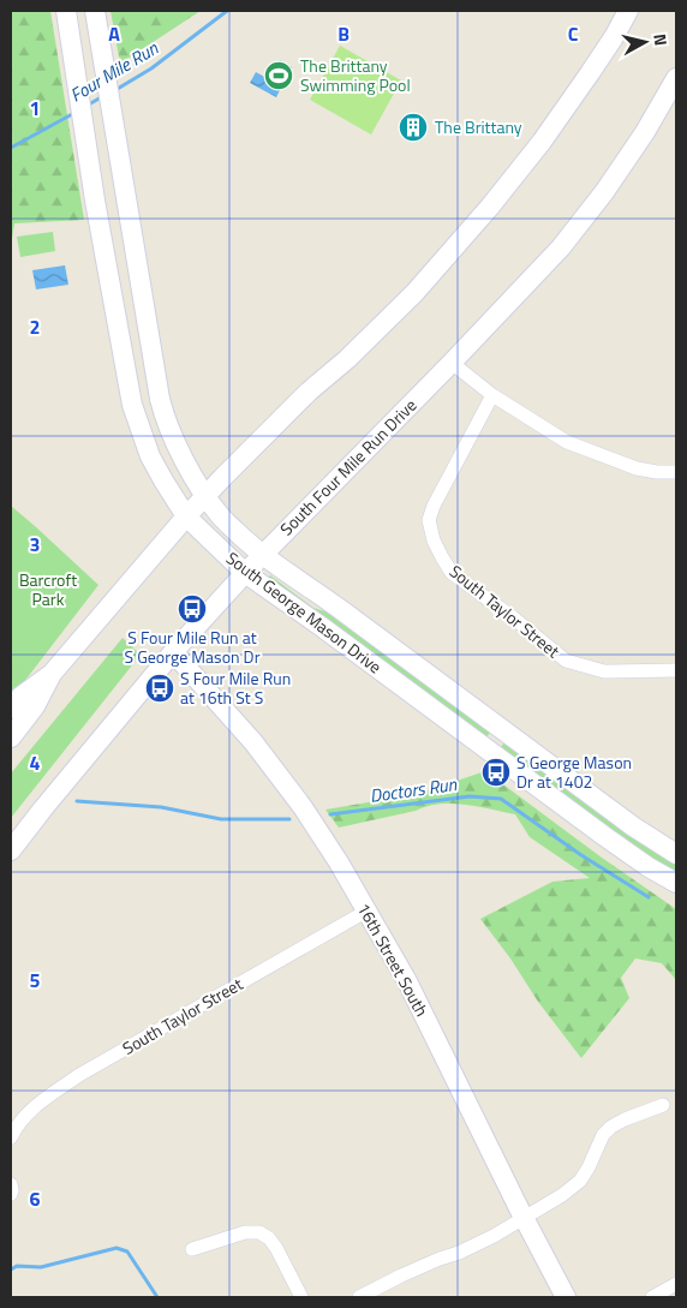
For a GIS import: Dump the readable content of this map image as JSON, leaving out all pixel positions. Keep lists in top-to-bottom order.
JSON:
{
  "streets": {
    "main road": ["South Four Mile Run Drive", "South George Mason Drive", "16th Street South"],
    "street": ["South Taylor Street"]
  },
  "crossings": [
    ["South Four Mile Run Drive", "South George Mason Drive"],
    ["South Four Mile Run Drive", "16th Street South"],
    ["South Taylor Street", "16th Street South"]
  ],
  "water": ["Four Mile Run", "Doctors Run"],
  "parks": ["Barcroft Park"],
  "places": {
    "sports": ["The Brittany Swimming Pool"],
    "building": ["The Brittany"],
    "bus stop": ["S Four Mile Run at S George Mason Dr", "S Four Mile Run at 16th St S", "S George Mason Dr at 1402"]
  },
  "north": "right",
  "grid": {
    "columns": ["A", "B", "C"],
    "rows": [
      "1",
      "2",
      "3",
      "4",
      "5",
      "6"
    ]
  }
}
